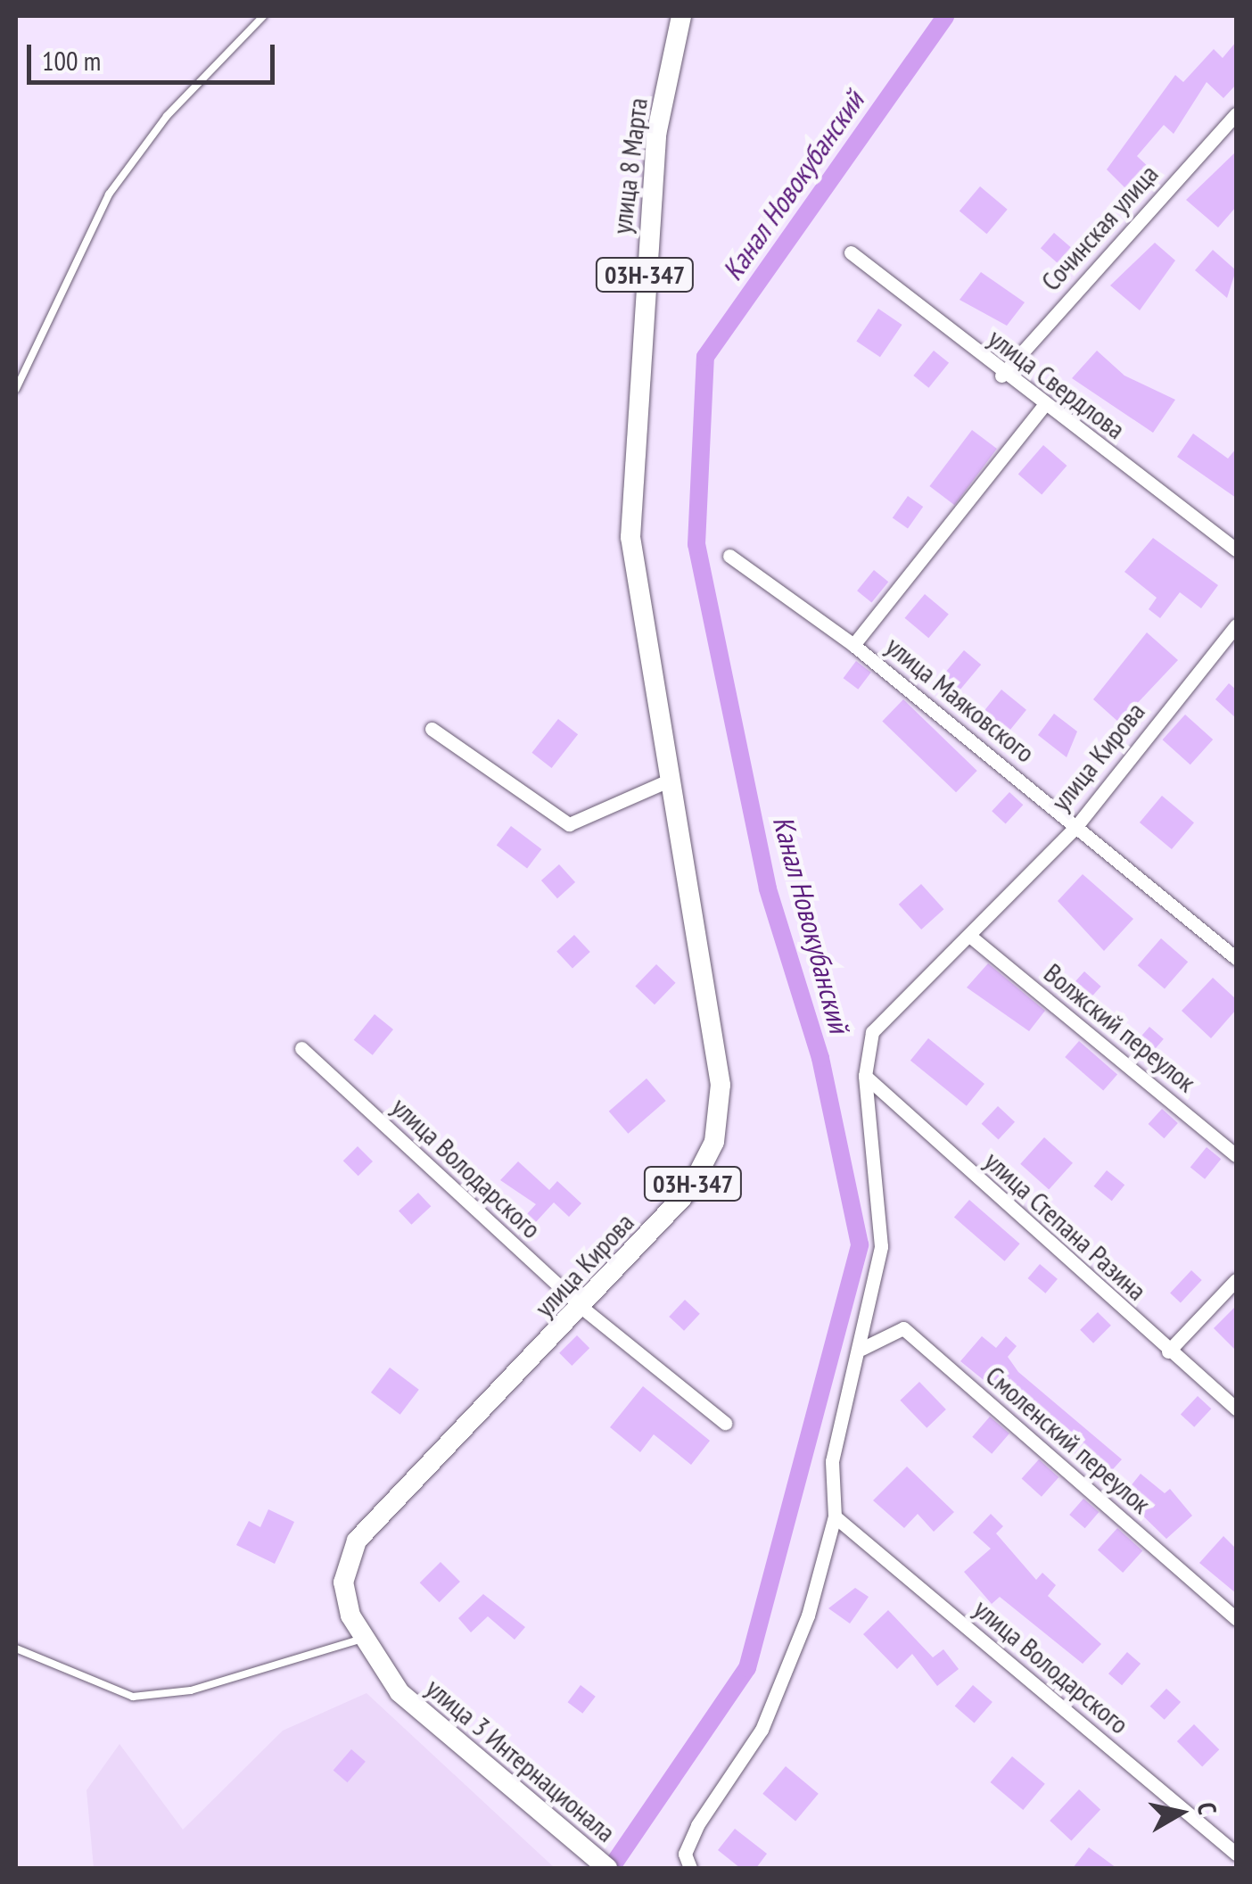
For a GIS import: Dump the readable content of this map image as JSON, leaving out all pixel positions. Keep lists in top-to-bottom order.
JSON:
{
  "streets": {
    "main road": [
      "улица 8 Марта",
      "03Н-347",
      "улица Кирова",
      "улица 3 Интернационала"
    ],
    "street": [
      "Сочинская улица",
      "улица Свердлова",
      "улица Маяковского",
      "Волжский переулок",
      "улица Володарского",
      "улица Степана Разина",
      "Смоленский переулок"
    ]
  },
  "crossings": [
    ["улица 8 Марта", "улица Кирова"],
    ["Сочинская улица", "улица Свердлова"],
    ["улица Маяковского", "улица Кирова"],
    ["улица Кирова", "Волжский переулок"],
    ["улица Кирова", "улица Володарского"],
    ["улица Кирова", "улица Степана Разина"],
    ["улица Кирова", "Смоленский переулок"],
    ["улица Кирова", "улица 3 Интернационала"]
  ],
  "water": ["Канал Новокубанский"],
  "scale_bar": "100 m",
  "north": "right"
}
